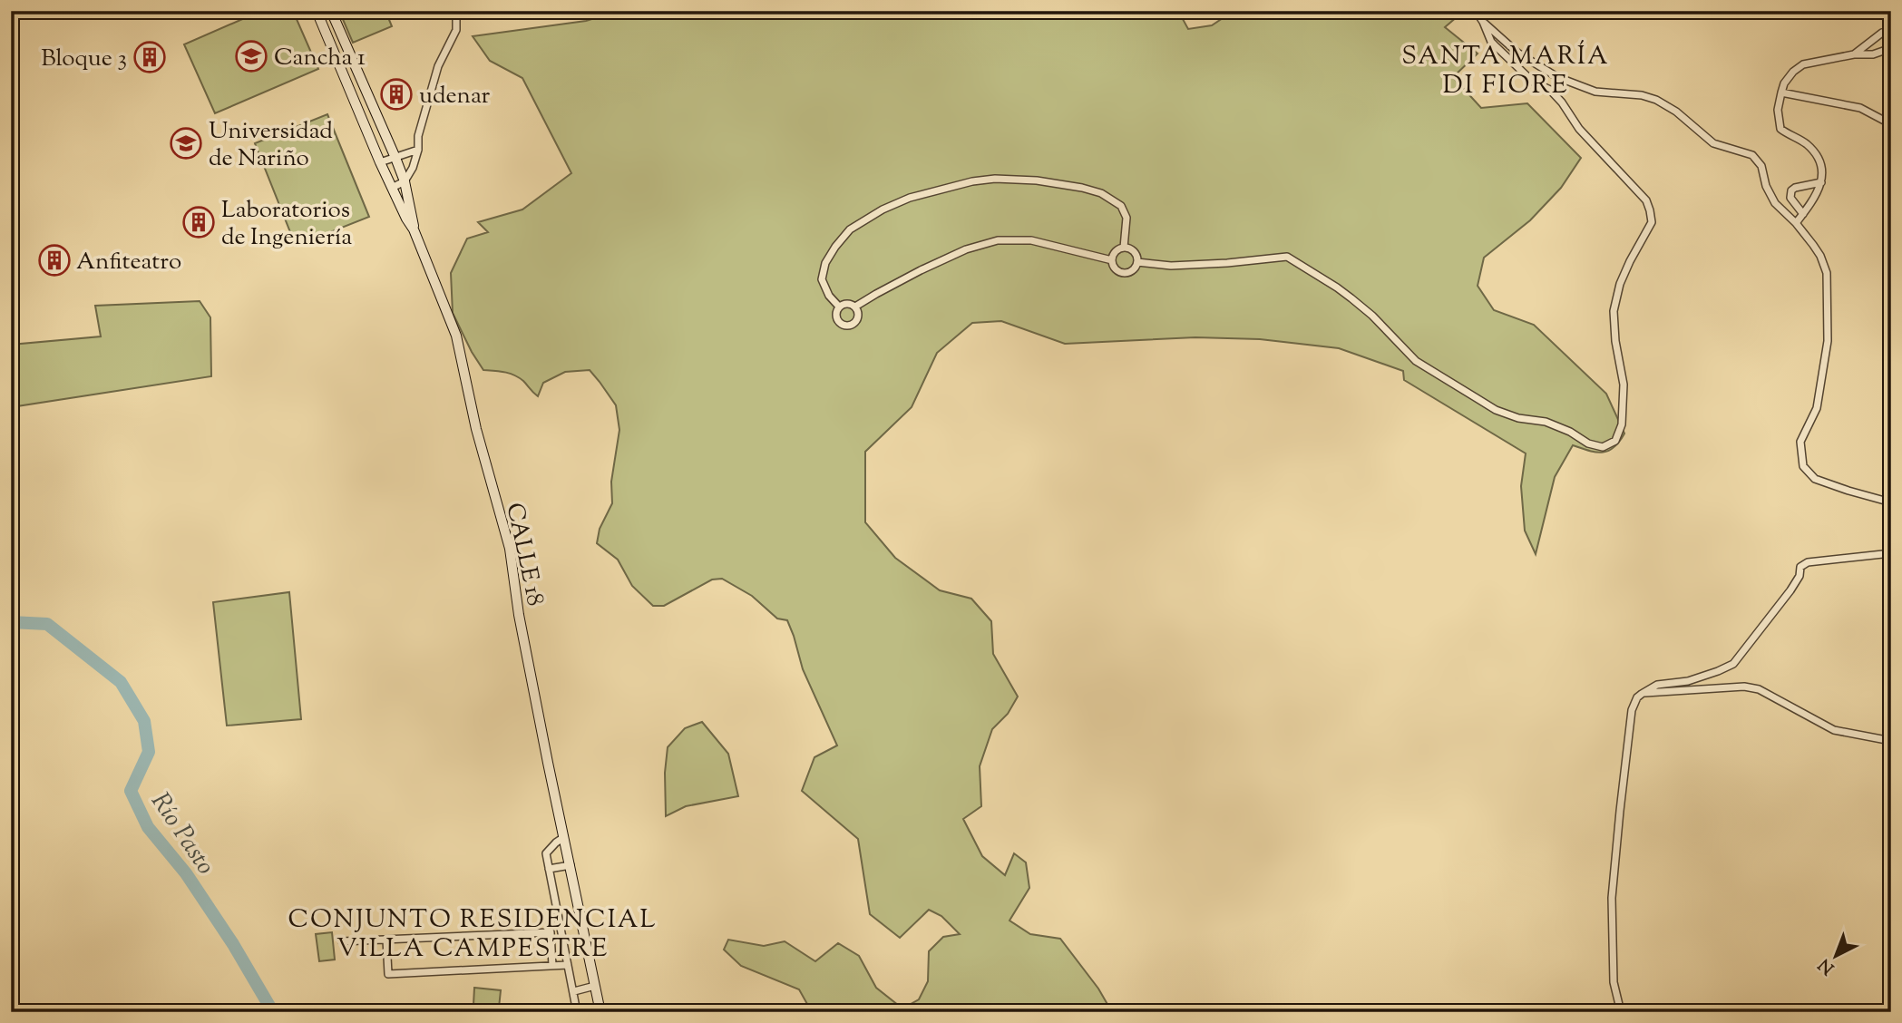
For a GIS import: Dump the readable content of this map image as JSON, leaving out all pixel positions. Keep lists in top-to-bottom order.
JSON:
{
  "streets": {
    "main road": ["CALLE 18"]
  },
  "districts": ["SANTA MARÍA DI FIORE", "CONJUNTO RESIDENCIAL VILLA CAMPESTRE"],
  "water": ["Río Pasto"],
  "places": {
    "school or university": ["Cancha 1", "Universidad de Nariño"],
    "building": [
      "Bloque 3",
      "udenar",
      "Laboratorios de Ingeniería",
      "Anfiteatro"
    ]
  },
  "north": "bottom left"
}
